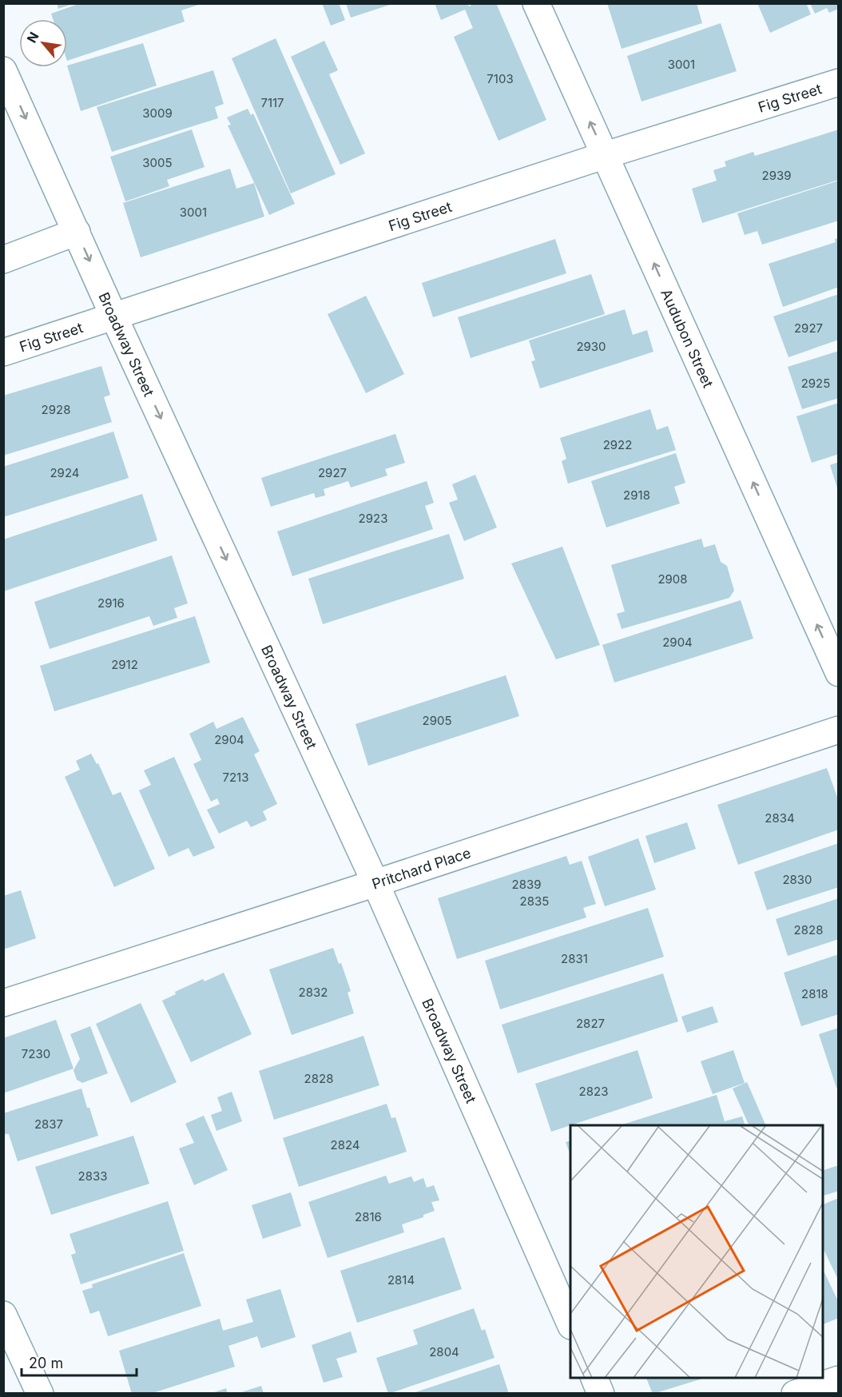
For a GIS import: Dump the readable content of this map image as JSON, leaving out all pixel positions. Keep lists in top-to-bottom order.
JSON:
{
  "streets": {
    "street": [
      "Fig Street",
      "Audubon Street",
      "Broadway Street",
      "Pritchard Place"
    ]
  },
  "crossings": [
    ["Fig Street", "Audubon Street"],
    ["Fig Street", "Broadway Street"],
    ["Broadway Street", "Pritchard Place"]
  ],
  "one_way": ["Audubon Street", "Broadway Street"],
  "house_numbers": [
    "3001",
    "7103",
    "7117",
    "3009",
    "3005",
    "2939",
    "3001",
    "2927",
    "2930",
    "2925",
    "2928",
    "2922",
    "2924",
    "2927",
    "2918",
    "2923",
    "2908",
    "2916",
    "2904",
    "2912",
    "2905",
    "2904",
    "7213",
    "2834",
    "2830",
    "2839",
    "2835",
    "2828",
    "2831",
    "2832",
    "2818",
    "2827",
    "7230",
    "2828",
    "2823",
    "2837",
    "2824",
    "2833",
    "2816",
    "2814",
    "2804"
  ],
  "scale_bar": "20 m",
  "north": "top left"
}
